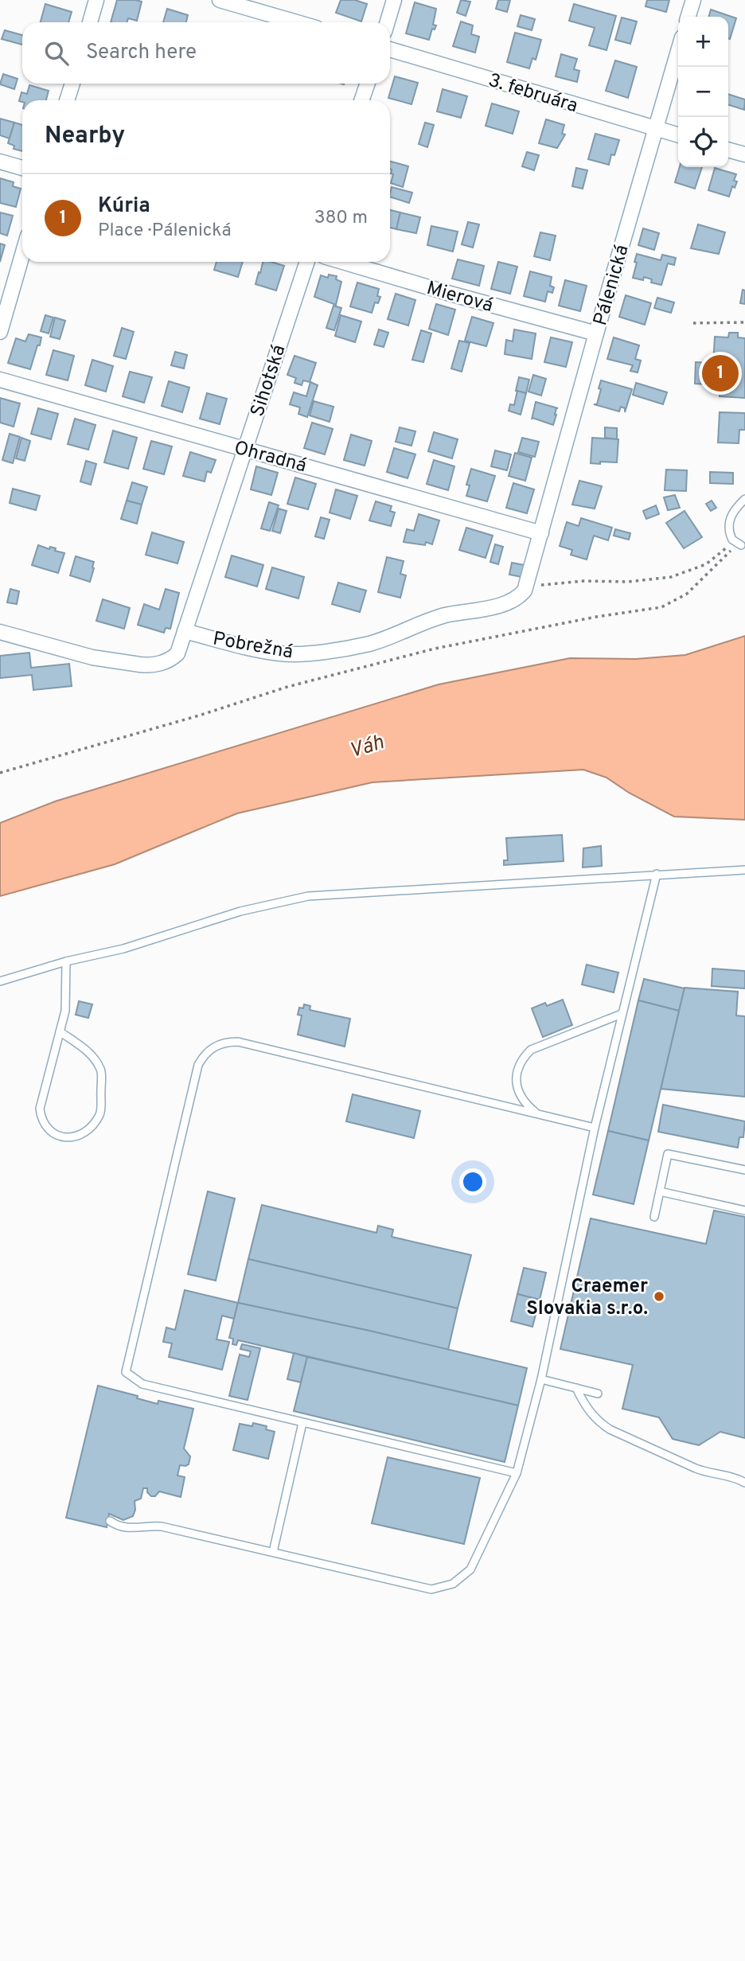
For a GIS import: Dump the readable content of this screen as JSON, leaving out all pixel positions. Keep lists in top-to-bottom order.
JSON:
{
  "streets": {
    "street": [
      "3. februára",
      "Pálenická",
      "Mierová",
      "Sihotská",
      "Ohradná",
      "Pobrežná"
    ]
  },
  "crossings": [
    ["3. februára", "Pálenická"],
    ["Pálenická", "Mierová"],
    ["Pálenická", "Ohradná"],
    ["Sihotská", "Ohradná"],
    ["Sihotská", "Pobrežná"]
  ],
  "water": ["Váh"],
  "places": ["Craemer Slovakia s.r.o."],
  "page": {
    "map_buttons": ["+", "−"],
    "search": "Search here",
    "heading": "Nearby",
    "list": [
      {
        "mark": "1",
        "name": "Kúria",
        "note": "Place · Pálenická",
        "value": "380 m"
      }
    ],
    "pins": "1"
  }
}
